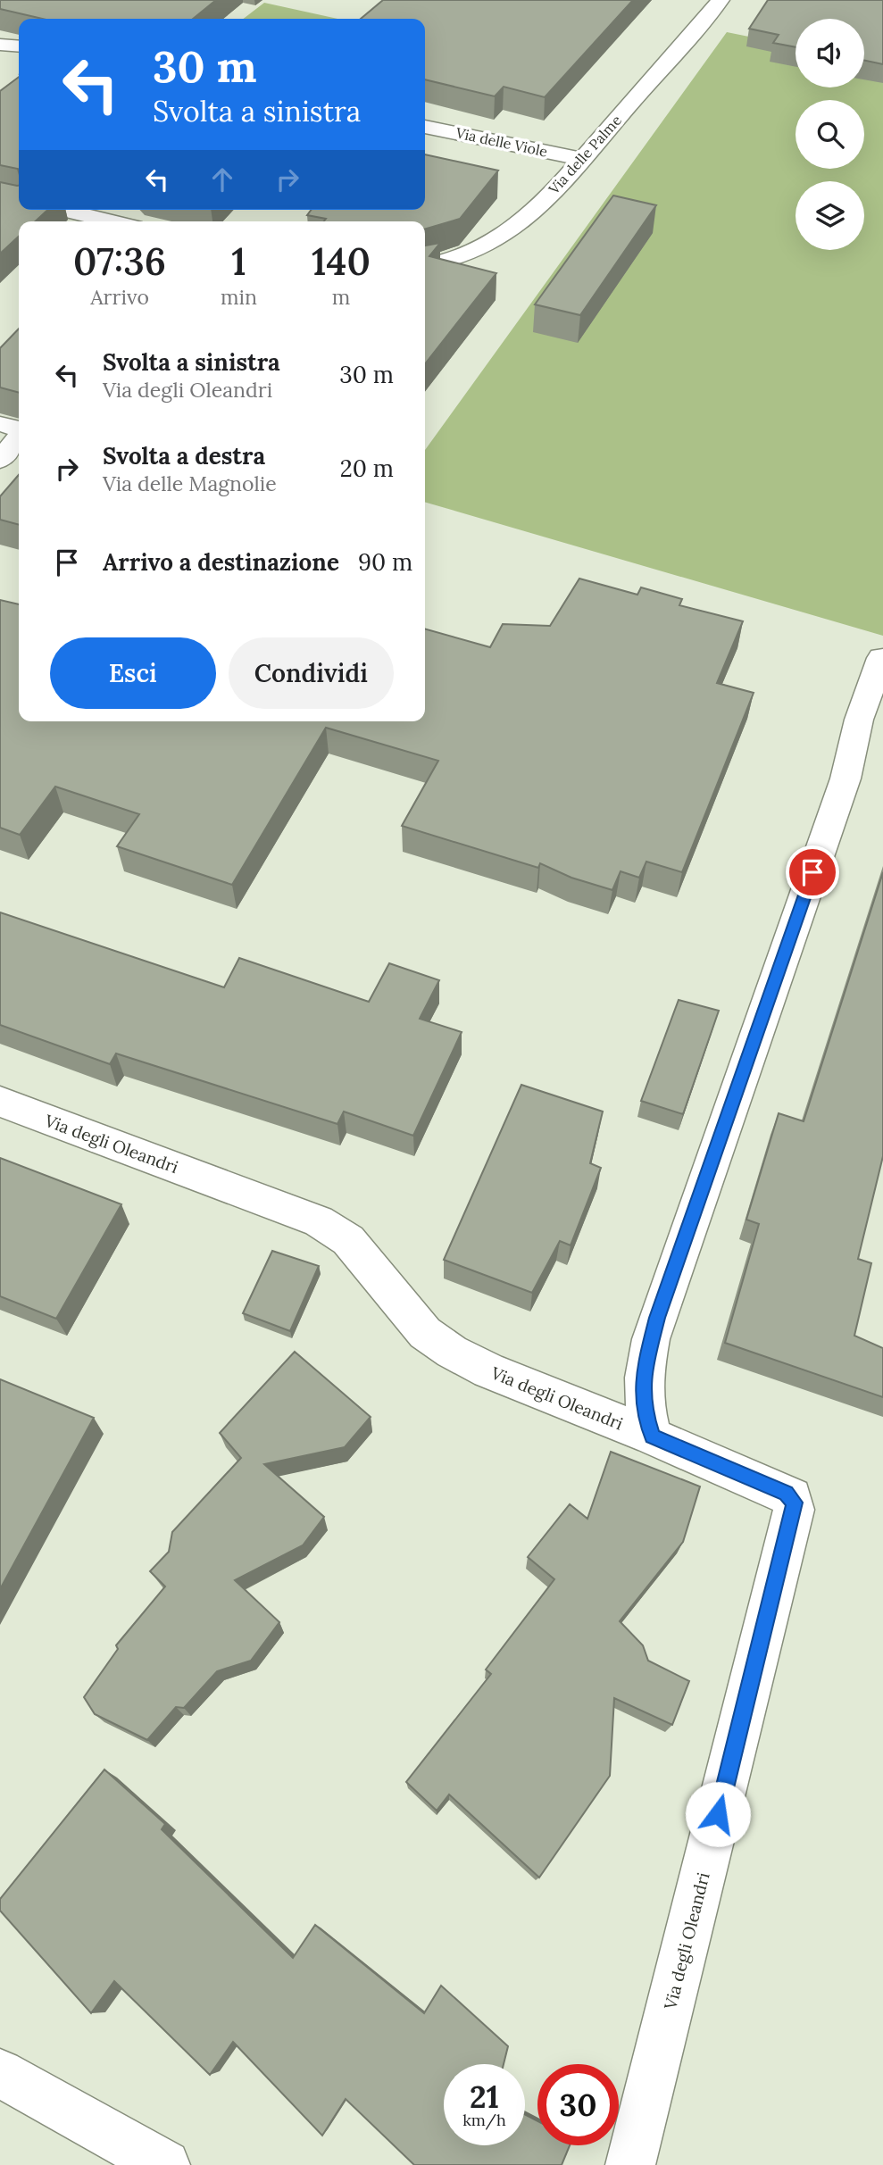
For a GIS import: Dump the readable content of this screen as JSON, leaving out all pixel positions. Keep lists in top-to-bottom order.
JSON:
{
  "streets": {
    "street": ["Via delle Viole", "Via delle Palme", "Via degli Oleandri"]
  },
  "crossings": [
    ["Via delle Viole", "Via delle Palme"]
  ],
  "page": {
    "turn": ["30 m", "Svolta a sinistra"],
    "eta": [
      "07:36",
      "Arrivo",
      "1",
      "min",
      "140",
      "m"
    ],
    "list": [
      {
        "name": "Svolta a sinistra",
        "note": "Via degli Oleandri",
        "value": "30 m"
      },
      {
        "name": "Svolta a destra",
        "note": "Via delle Magnolie",
        "value": "20 m"
      },
      {
        "name": "Arrivo a destinazione",
        "value": "90 m"
      }
    ],
    "buttons": ["Esci", "Condividi"],
    "speed": "21 km/h",
    "limit": "30"
  }
}
